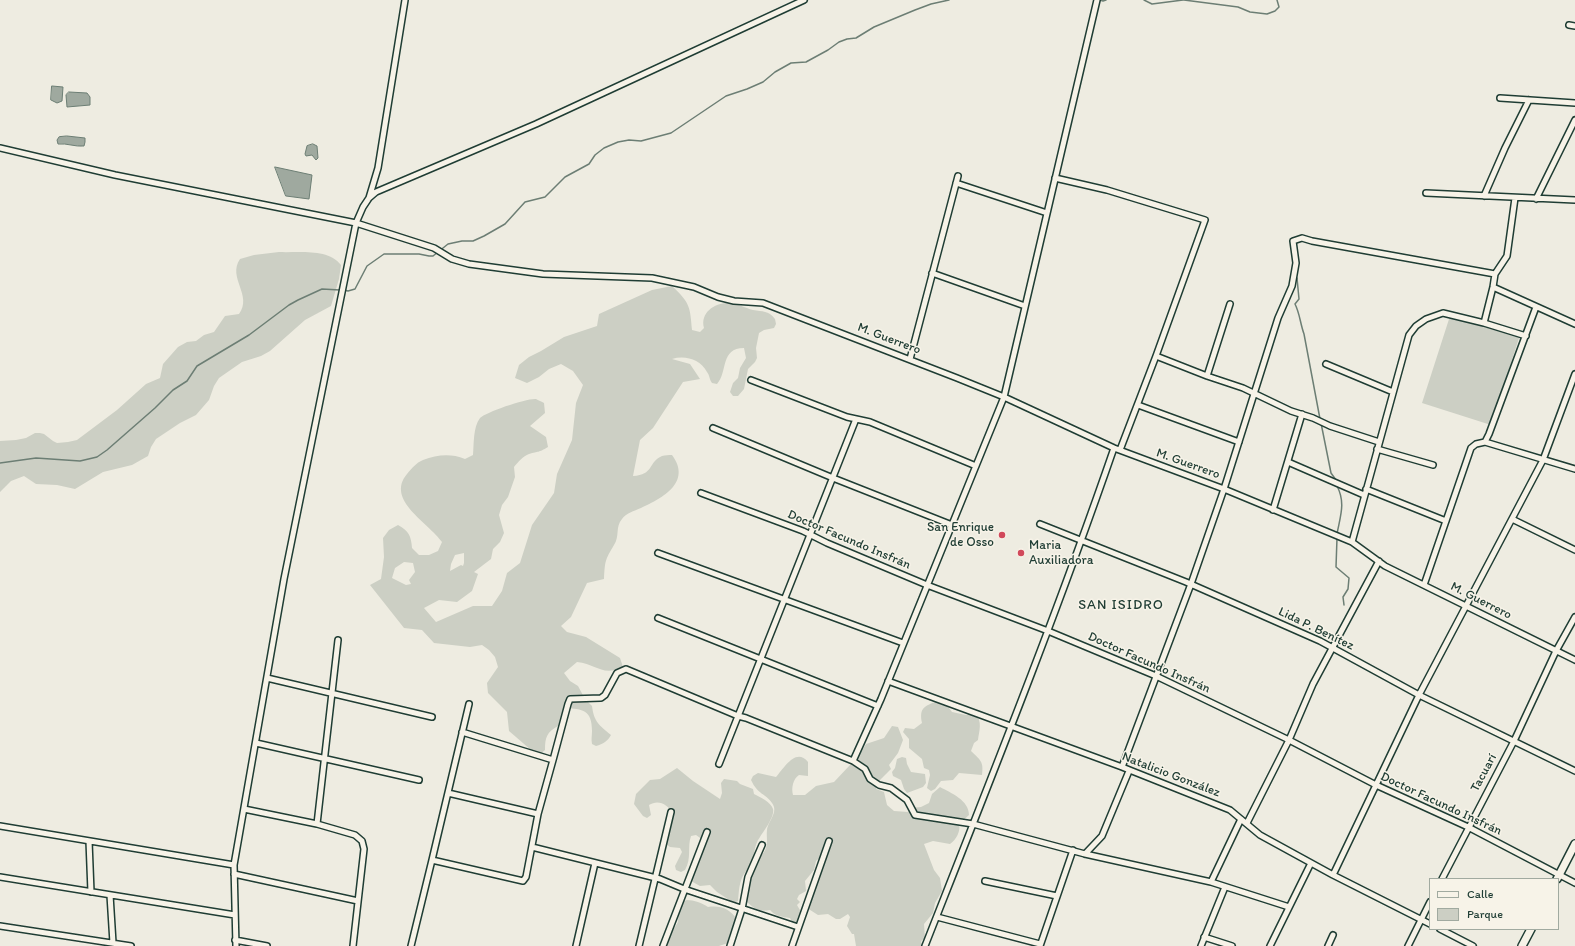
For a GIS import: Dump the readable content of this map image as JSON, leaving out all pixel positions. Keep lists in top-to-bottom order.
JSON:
{
  "streets": {
    "street": [
      "M. Guerrero",
      "Doctor Facundo Insfrán",
      "Lida P. Benítez",
      "Tacuarí",
      "Natalicio González"
    ]
  },
  "crossings": [
    ["M. Guerrero", "Tacuarí"],
    ["Doctor Facundo Insfrán", "Tacuarí"],
    ["Lida P. Benítez", "Tacuarí"]
  ],
  "districts": ["SAN ISIDRO"],
  "places": ["San Enrique de Osso", "Maria Auxiliadora"],
  "legend": ["Calle", "Parque"]
}
